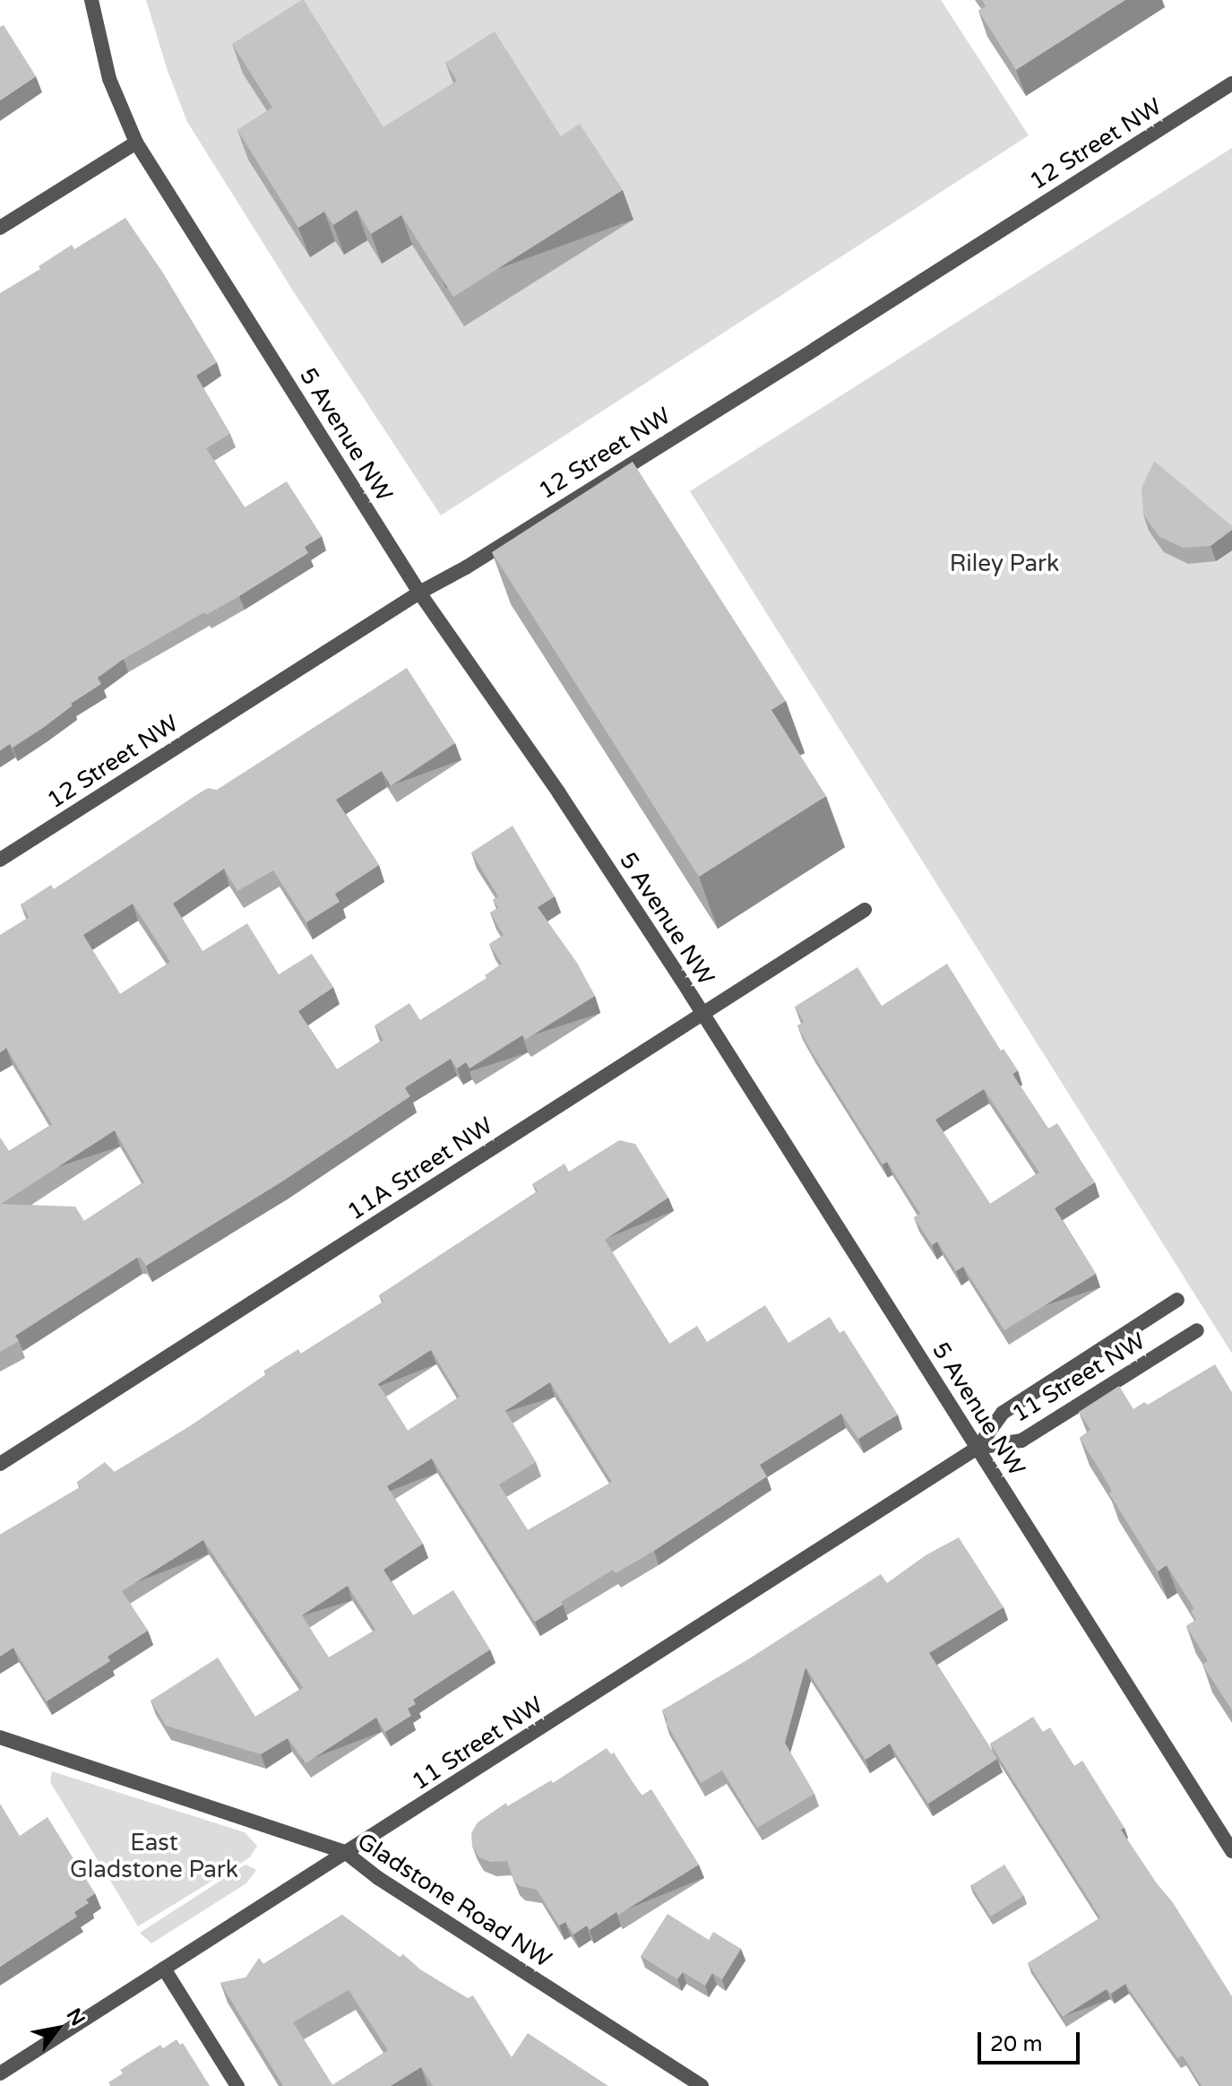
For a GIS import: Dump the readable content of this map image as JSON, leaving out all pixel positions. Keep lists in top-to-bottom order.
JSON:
{
  "streets": {
    "street": [
      "12 Street NW",
      "5 Avenue NW",
      "11A Street NW",
      "11 Street NW",
      "Gladstone Road NW"
    ]
  },
  "crossings": [
    ["12 Street NW", "5 Avenue NW"],
    ["5 Avenue NW", "11A Street NW"],
    ["5 Avenue NW", "11 Street NW"],
    ["11 Street NW", "Gladstone Road NW"]
  ],
  "parks": ["Riley Park", "East Gladstone Park"],
  "scale_bar": "20 m",
  "north": "top right"
}
